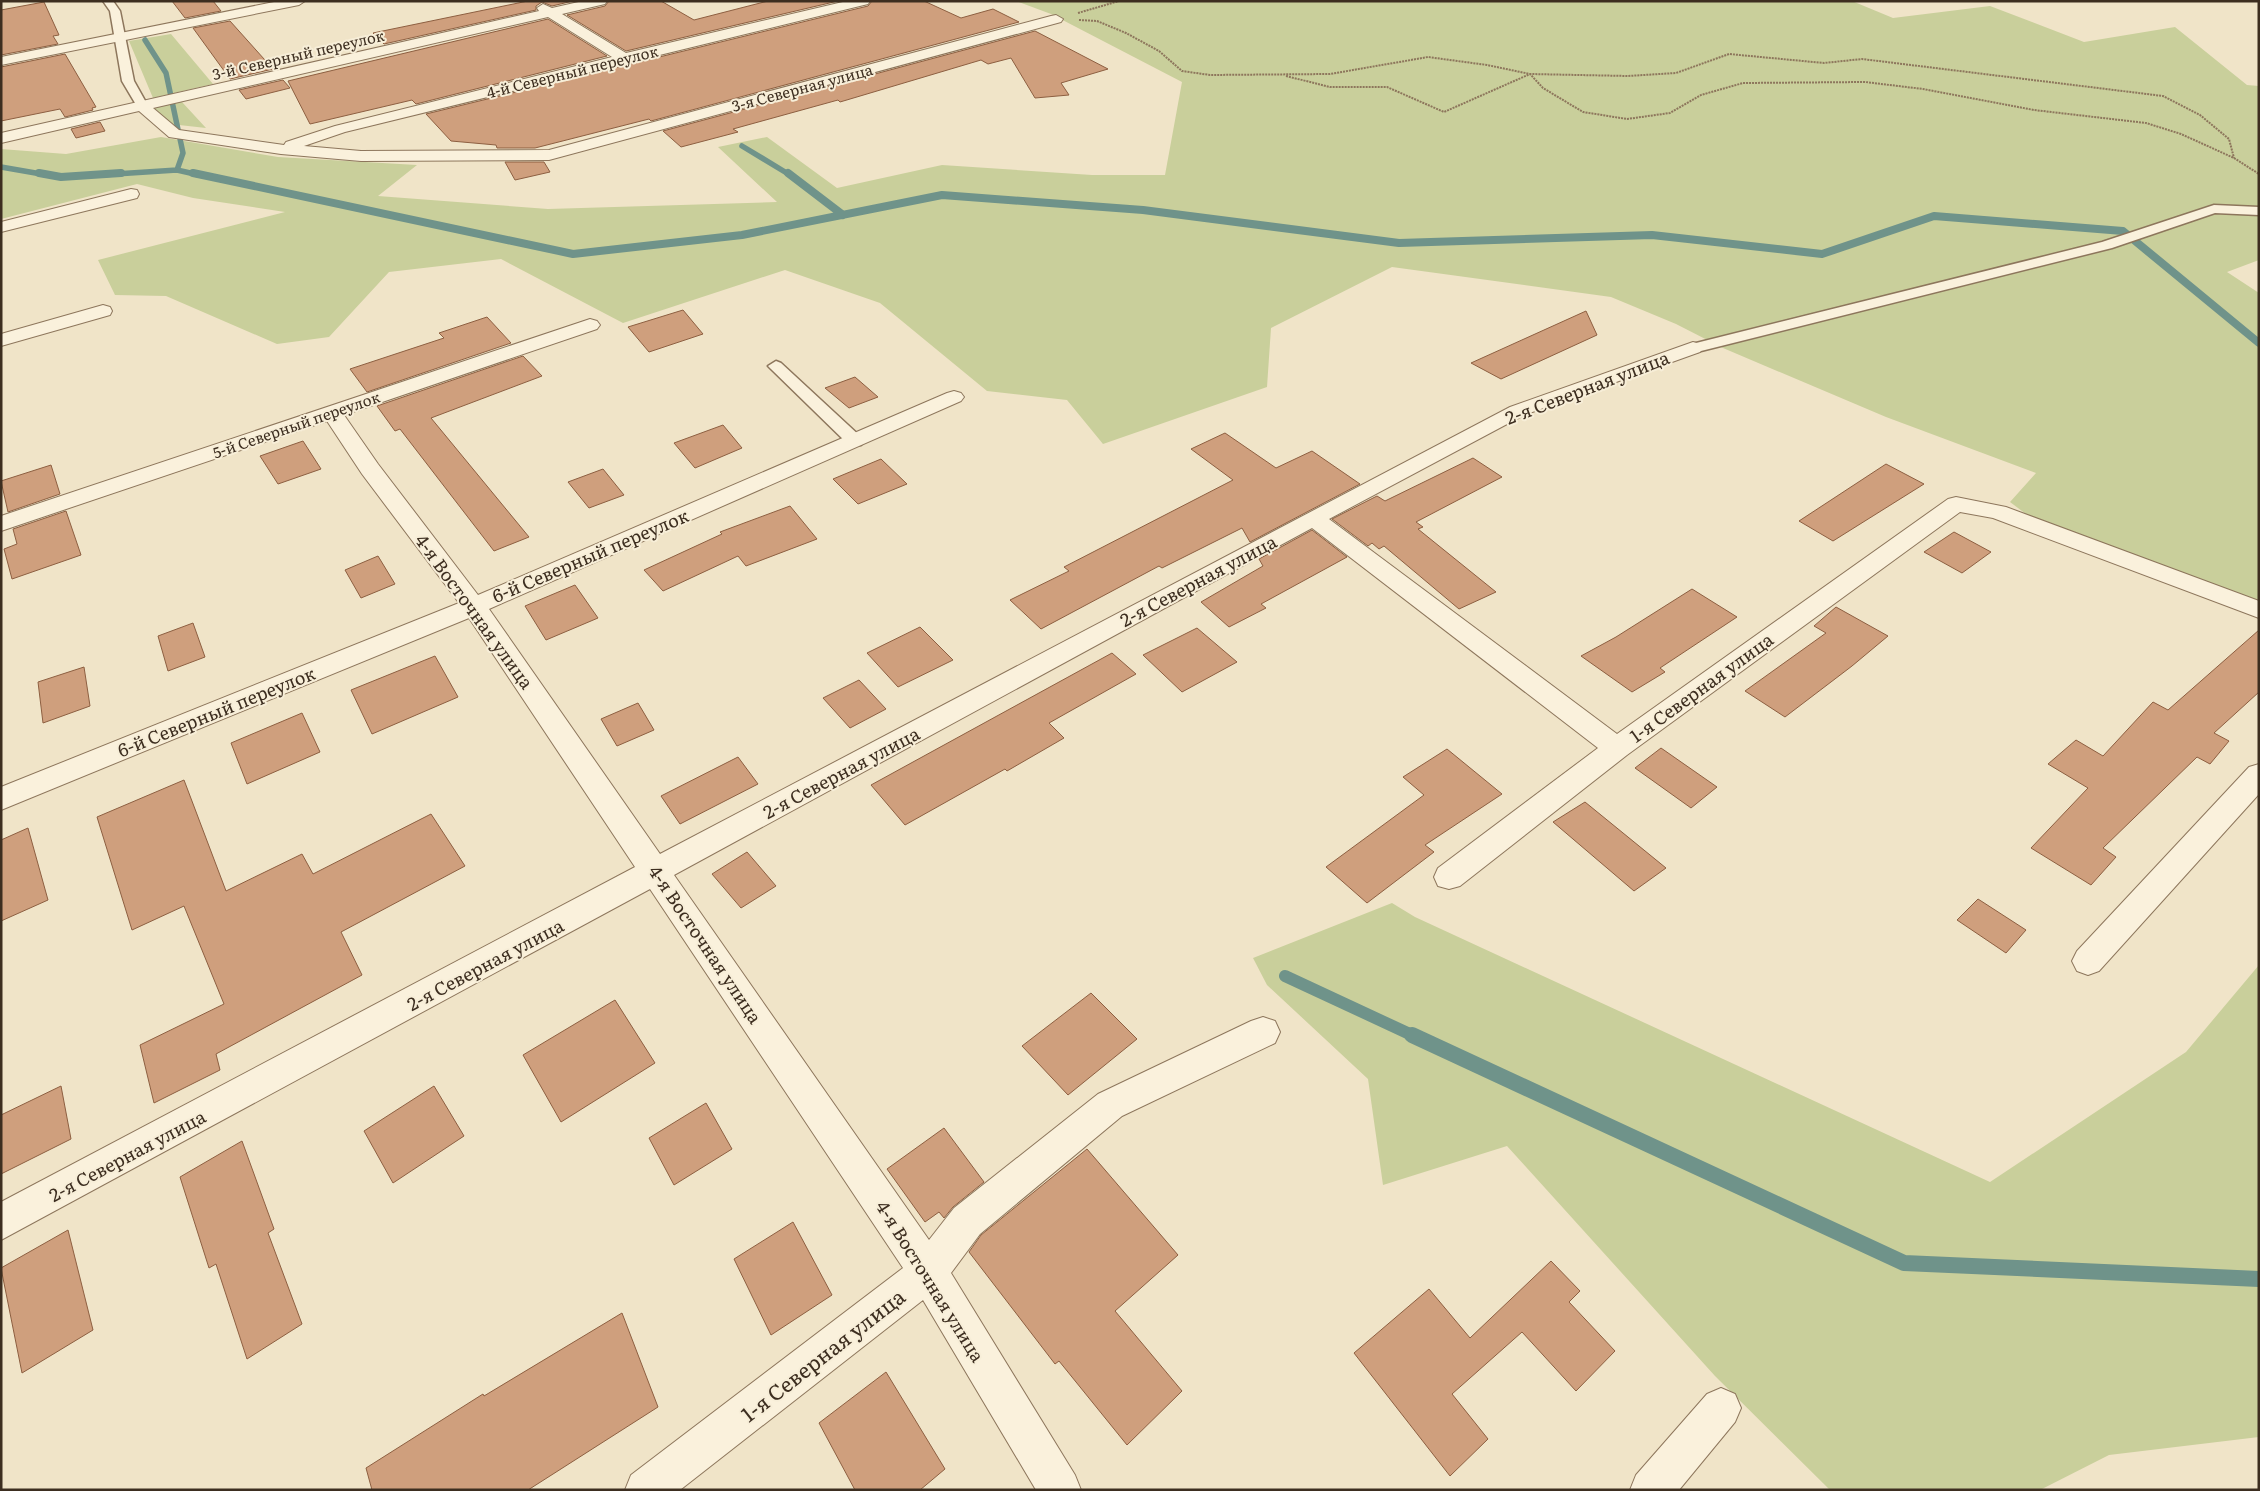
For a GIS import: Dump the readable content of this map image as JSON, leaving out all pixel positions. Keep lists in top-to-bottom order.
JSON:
{
  "streets": {
    "street": [
      "3-й Северный переулок",
      "4-й Северный переулок",
      "3-я Северная улица",
      "2-я Северная улица",
      "5-й Северный переулок",
      "6-й Северный переулок",
      "4-я Восточная улица",
      "1-я Северная улица"
    ]
  },
  "crossings": [
    ["3-й Северный переулок", "3-я Северная улица"],
    ["4-й Северный переулок", "3-я Северная улица"],
    ["2-я Северная улица", "4-я Восточная улица"],
    ["5-й Северный переулок", "4-я Восточная улица"],
    ["6-й Северный переулок", "4-я Восточная улица"],
    ["4-я Восточная улица", "1-я Северная улица"]
  ]
}
